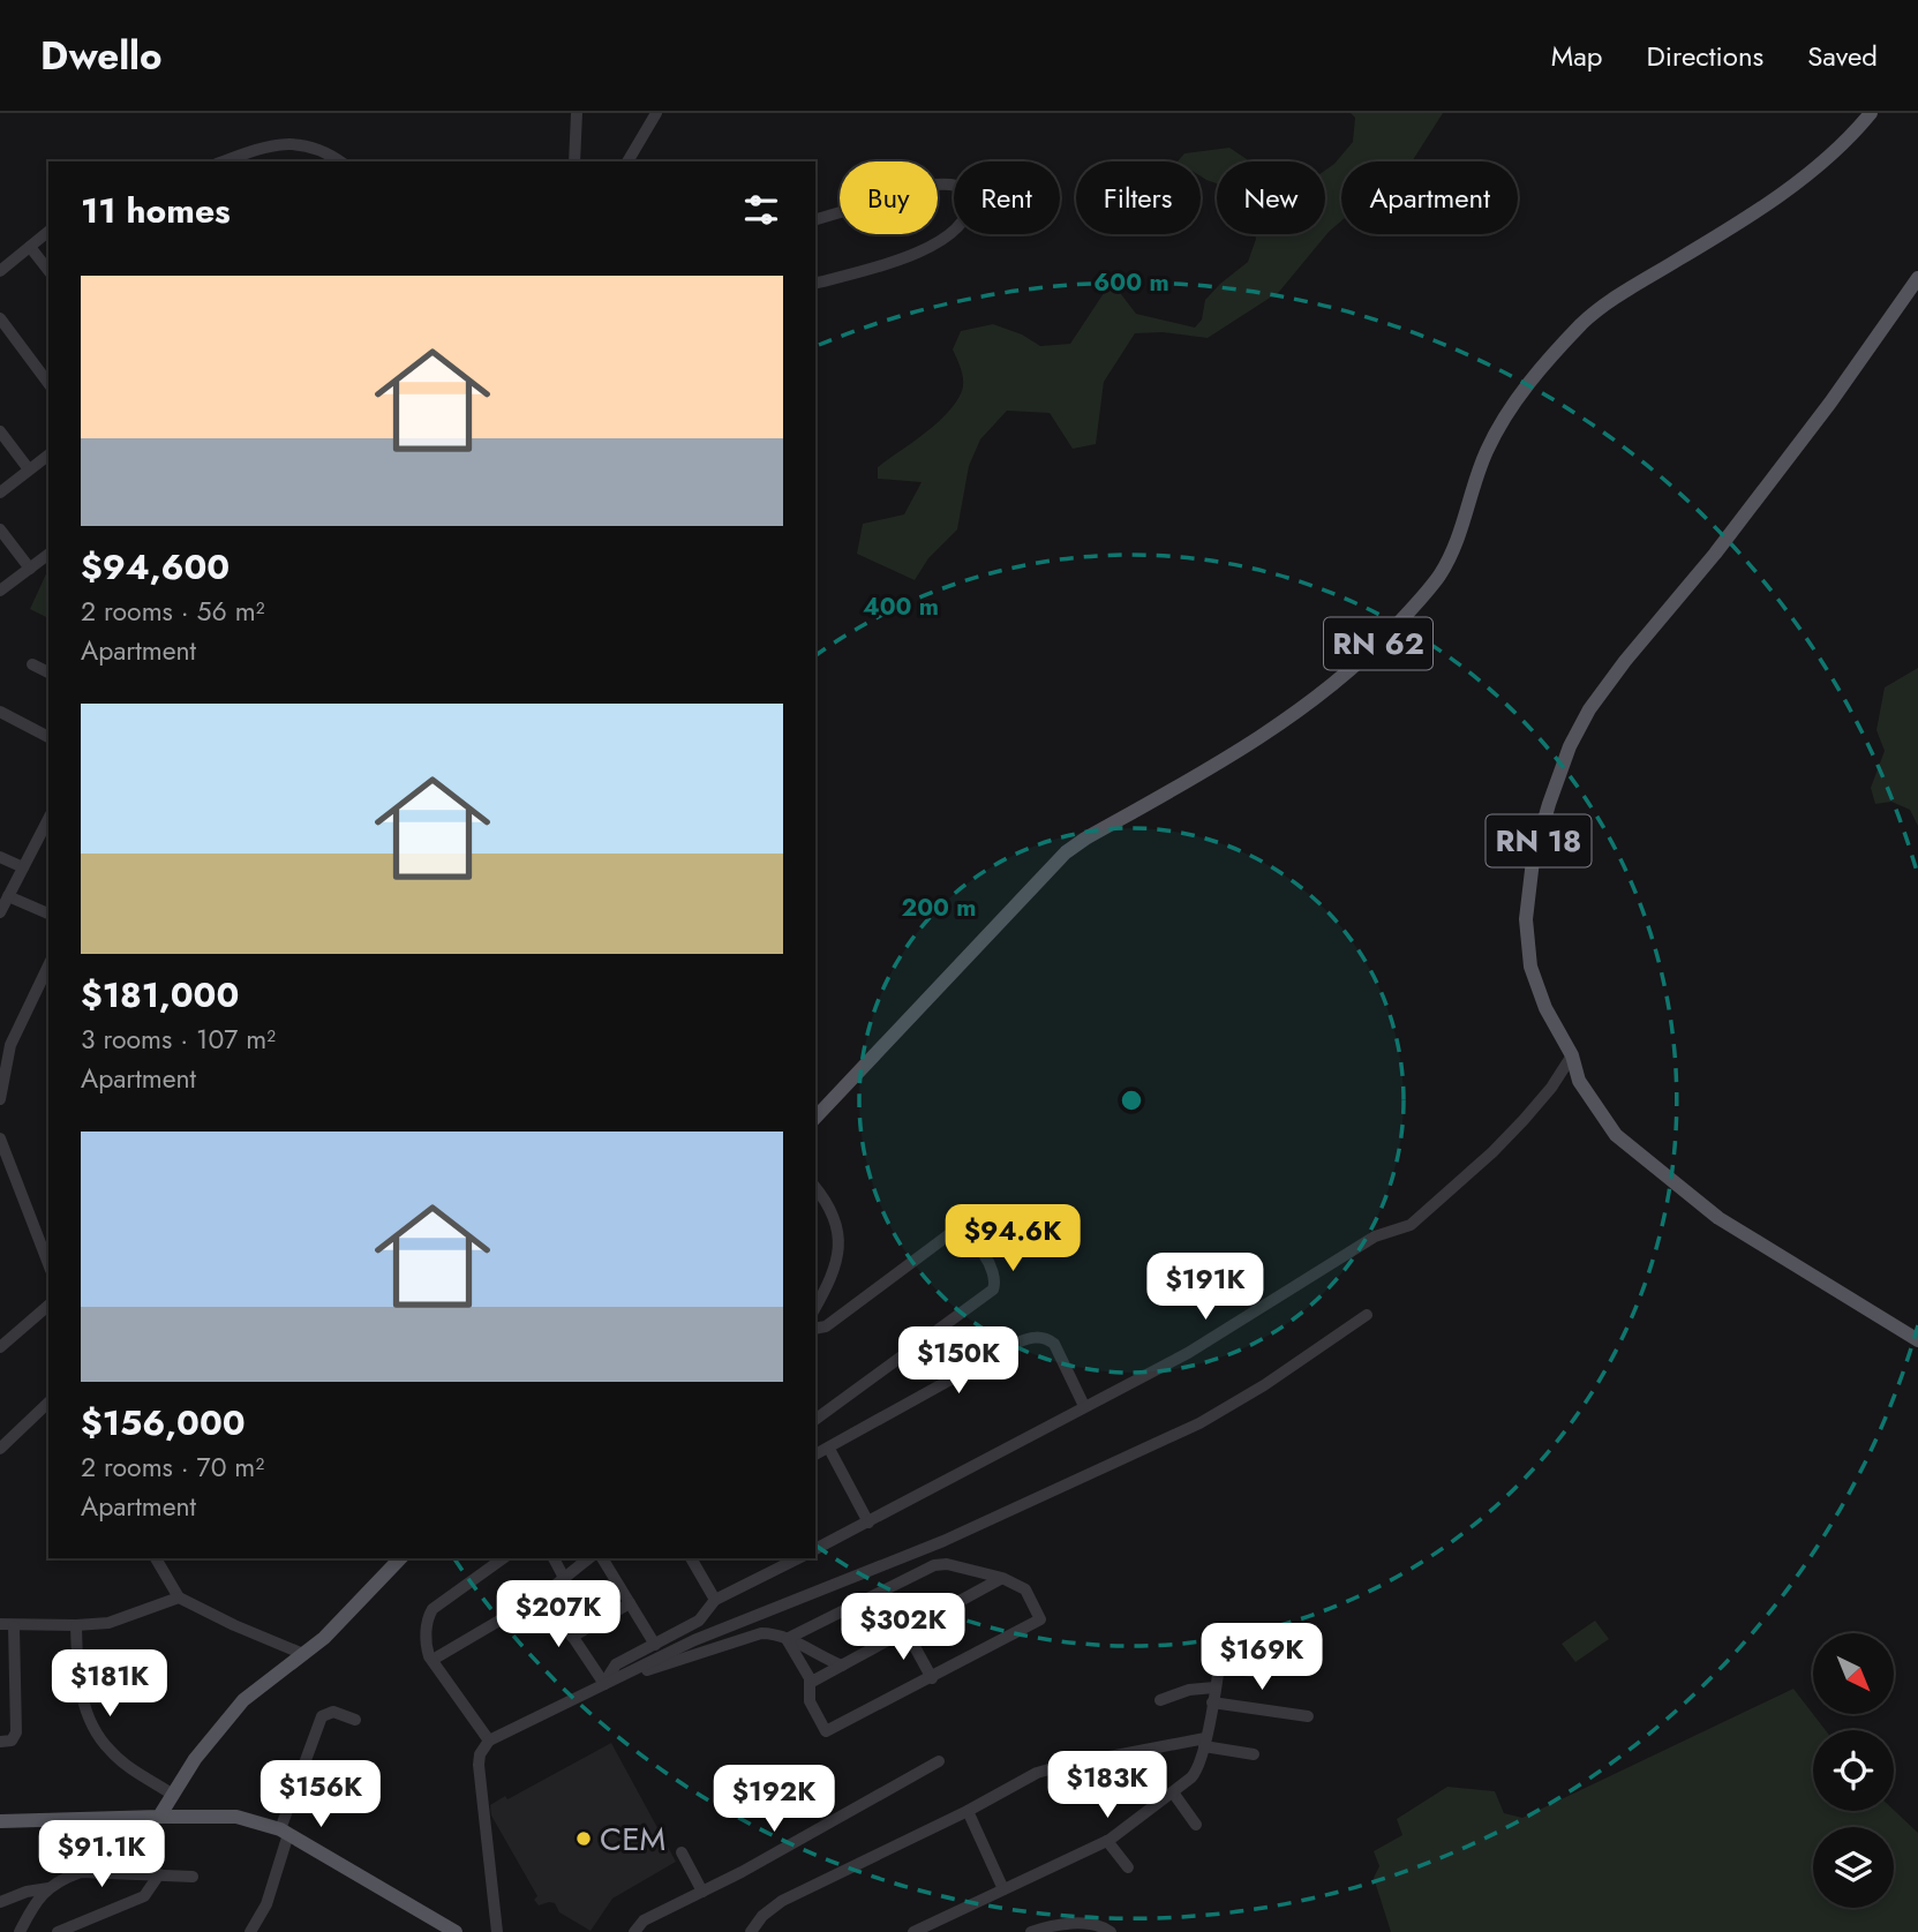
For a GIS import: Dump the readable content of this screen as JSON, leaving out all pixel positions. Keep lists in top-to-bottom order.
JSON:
{
  "streets": {
    "main road": ["RN 62", "RN 18"]
  },
  "places": ["CEM"],
  "north": "bottom right",
  "page": {
    "header": "Dwello",
    "nav": ["Map", "Directions", "Saved"],
    "chip": [
      "Buy",
      "Rent",
      "Filters",
      "New",
      "Apartment"
    ],
    "heading": "11 homes",
    "list": [
      {
        "name": "$94,600",
        "note": "2 rooms · 56 m² · Apartment"
      },
      {
        "name": "$181,000",
        "note": "3 rooms · 107 m² · Apartment"
      },
      {
        "name": "$156,000",
        "note": "2 rooms · 70 m² · Apartment"
      }
    ],
    "price": [
      "$94.6K",
      "$191K",
      "$150K",
      "$207K",
      "$302K",
      "$169K",
      "$181K",
      "$183K",
      "$156K",
      "$192K",
      "$91.1K"
    ]
  },
  "rings": ["600 m", "400 m", "200 m"]
}
